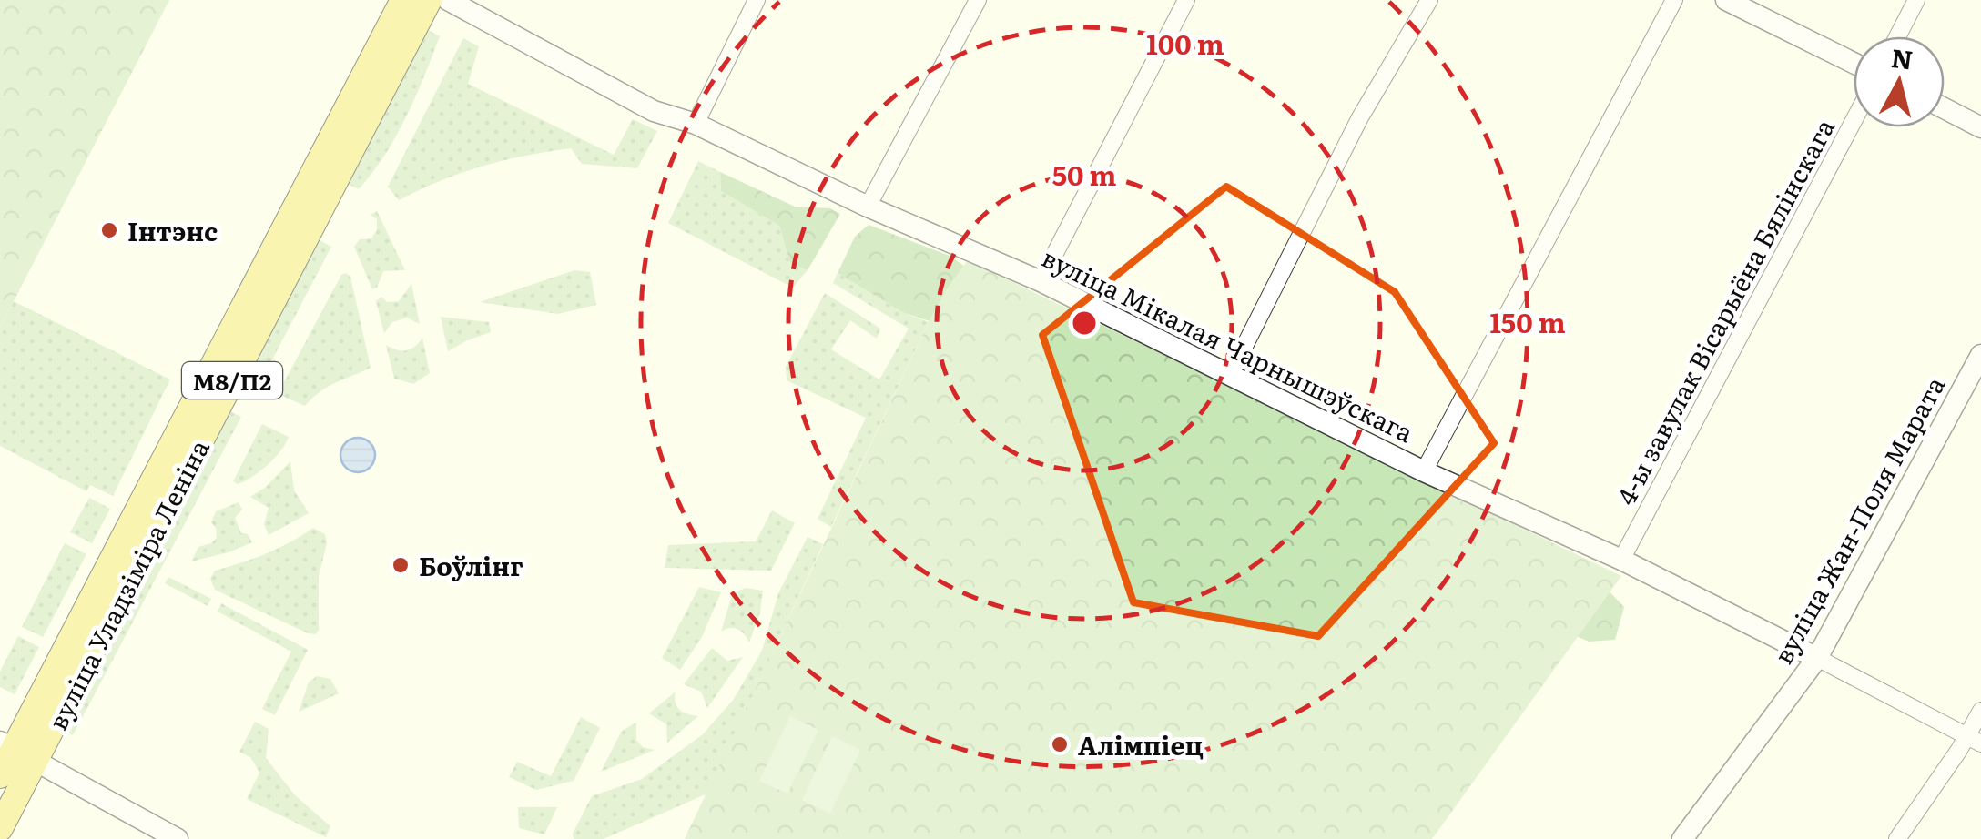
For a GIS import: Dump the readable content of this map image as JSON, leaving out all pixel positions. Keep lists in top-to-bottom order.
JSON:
{
  "streets": {
    "main road": ["М8/П2", "вуліца Уладзіміра Леніна"],
    "street": ["4-ы завулак Вісарыёна Бялінскага", "вуліца Мікалая Чарнышэўскага", "вуліца Жан-Поля Марата"]
  },
  "crossings": [
    ["4-ы завулак Вісарыёна Бялінскага", "вуліца Мікалая Чарнышэўскага"],
    ["вуліца Мікалая Чарнышэўскага", "вуліца Жан-Поля Марата"]
  ],
  "places": ["Інтэнс", "Боўлінг", "Алімпіец"],
  "north": "top",
  "rings": ["100 m", "50 m", "150 m"]
}
